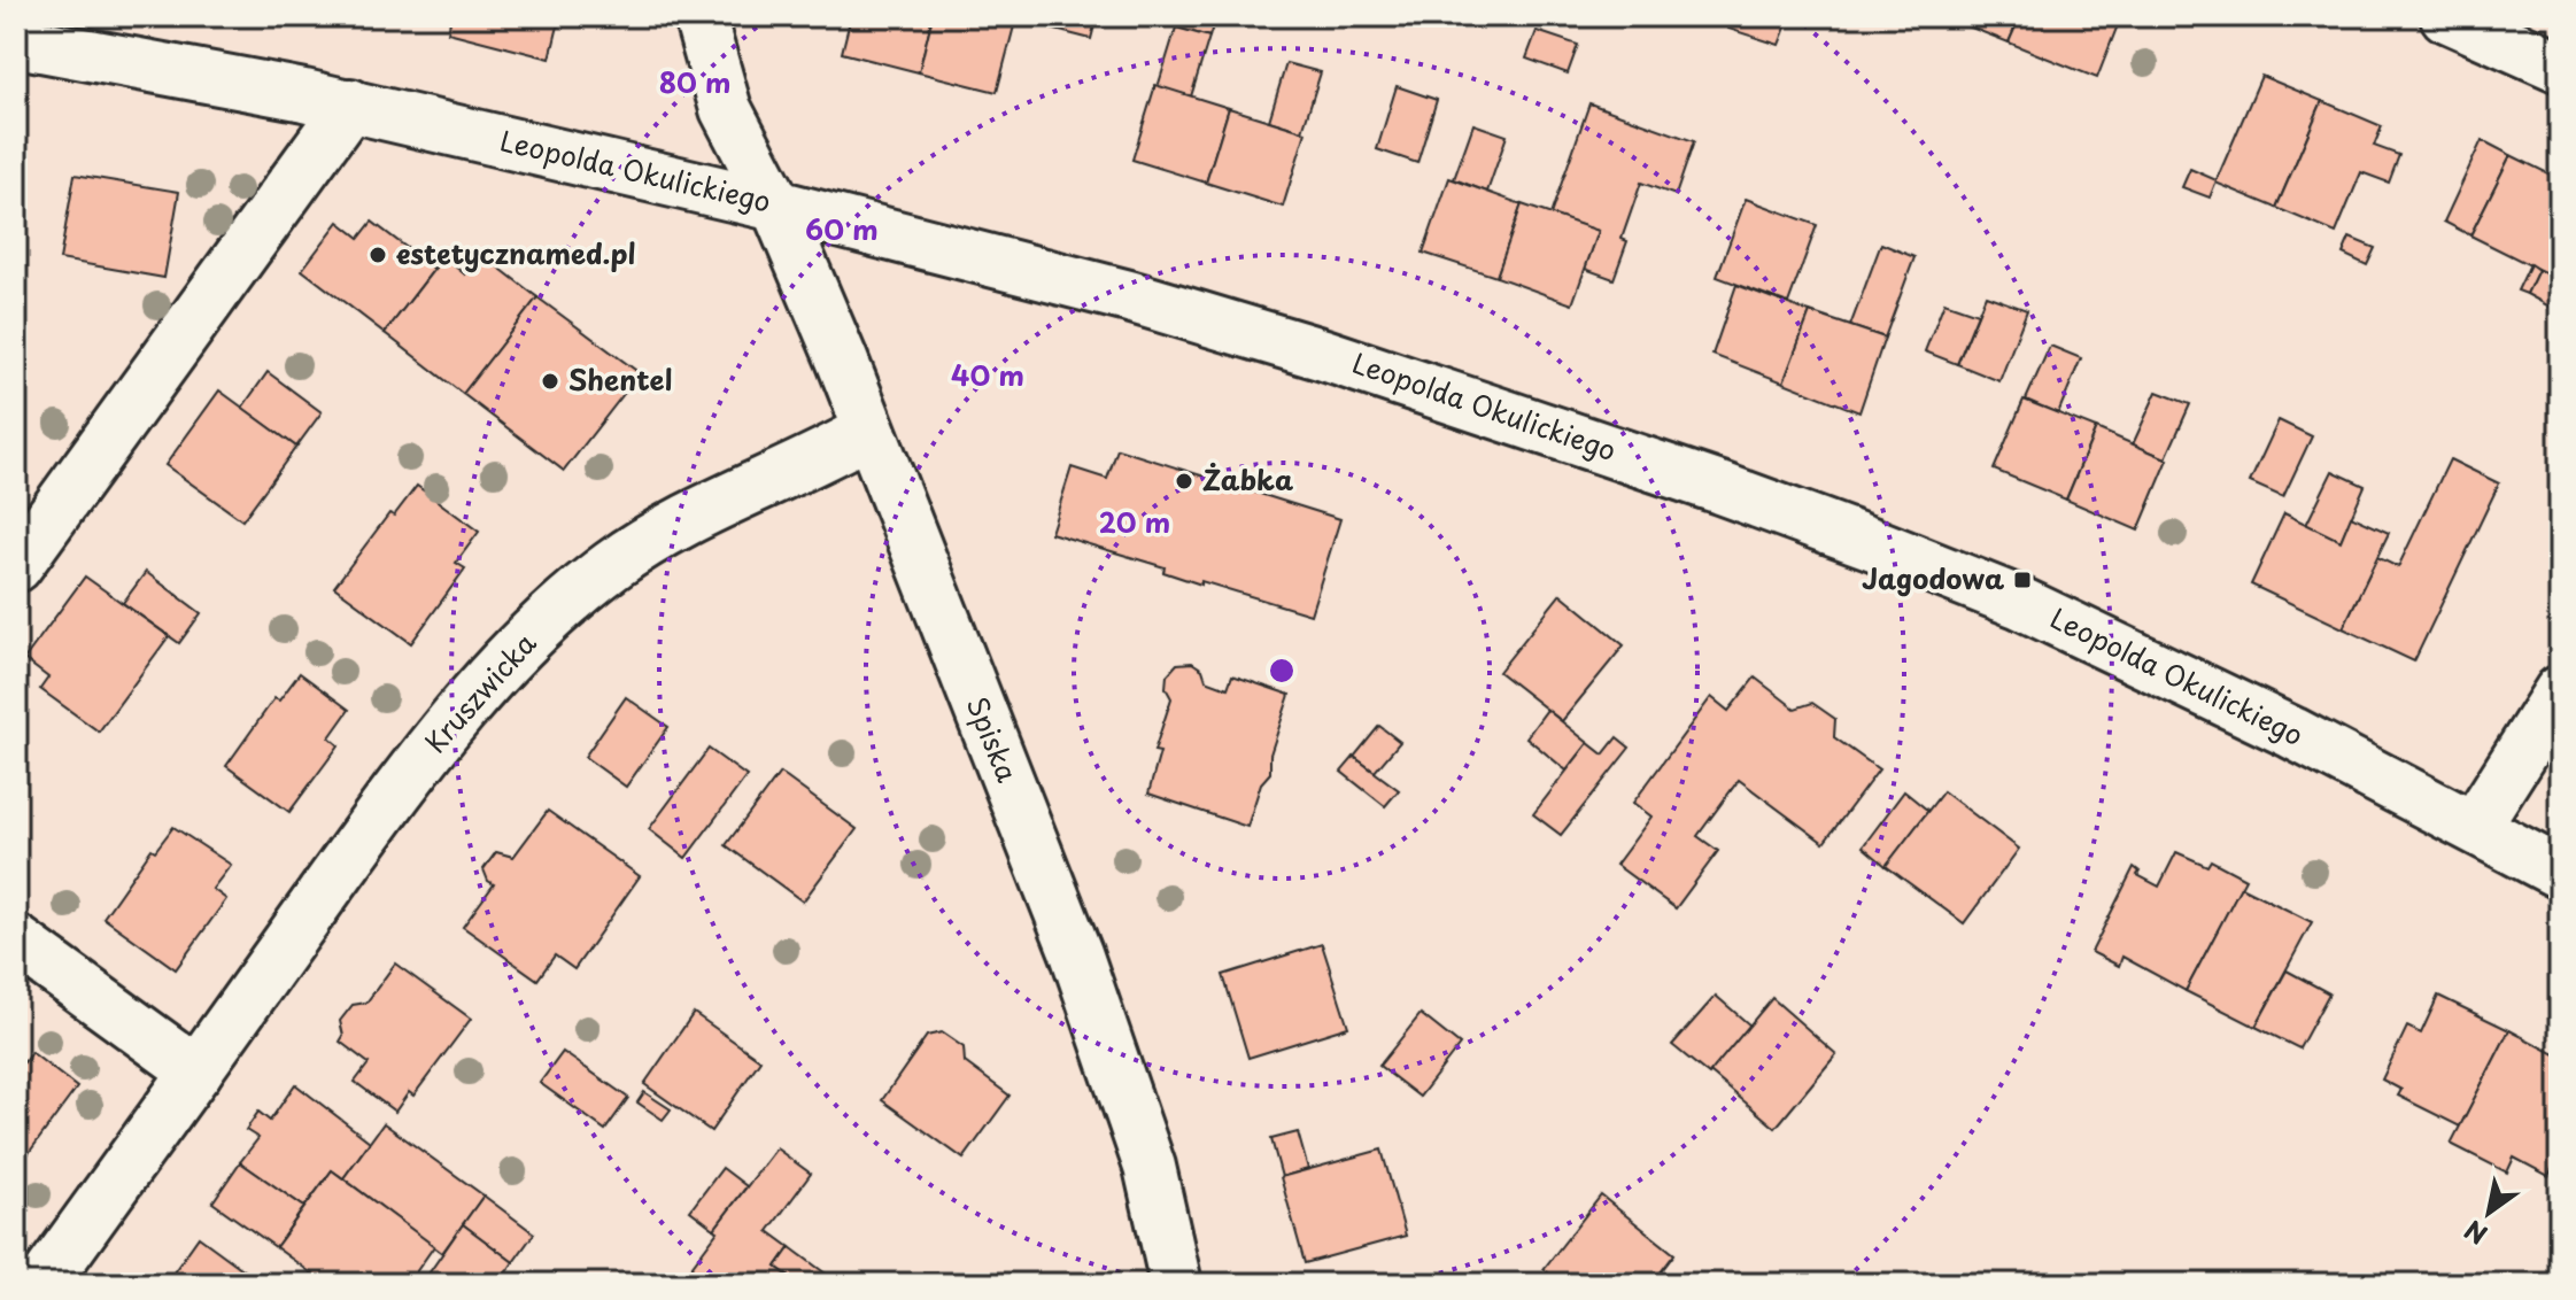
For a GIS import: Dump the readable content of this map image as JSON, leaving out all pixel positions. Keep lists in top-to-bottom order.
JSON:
{
  "streets": {
    "street": ["Leopolda Okulickiego", "Kruszwicka", "Spiska"]
  },
  "crossings": [
    ["Leopolda Okulickiego", "Spiska"],
    ["Kruszwicka", "Spiska"]
  ],
  "places": {
    "other": ["estetycznamed.pl", "Shentel", "Żabka"],
    "transit": ["Jagodowa"]
  },
  "north": "bottom left",
  "rings": [
    "80 m",
    "60 m",
    "40 m",
    "20 m"
  ]
}
